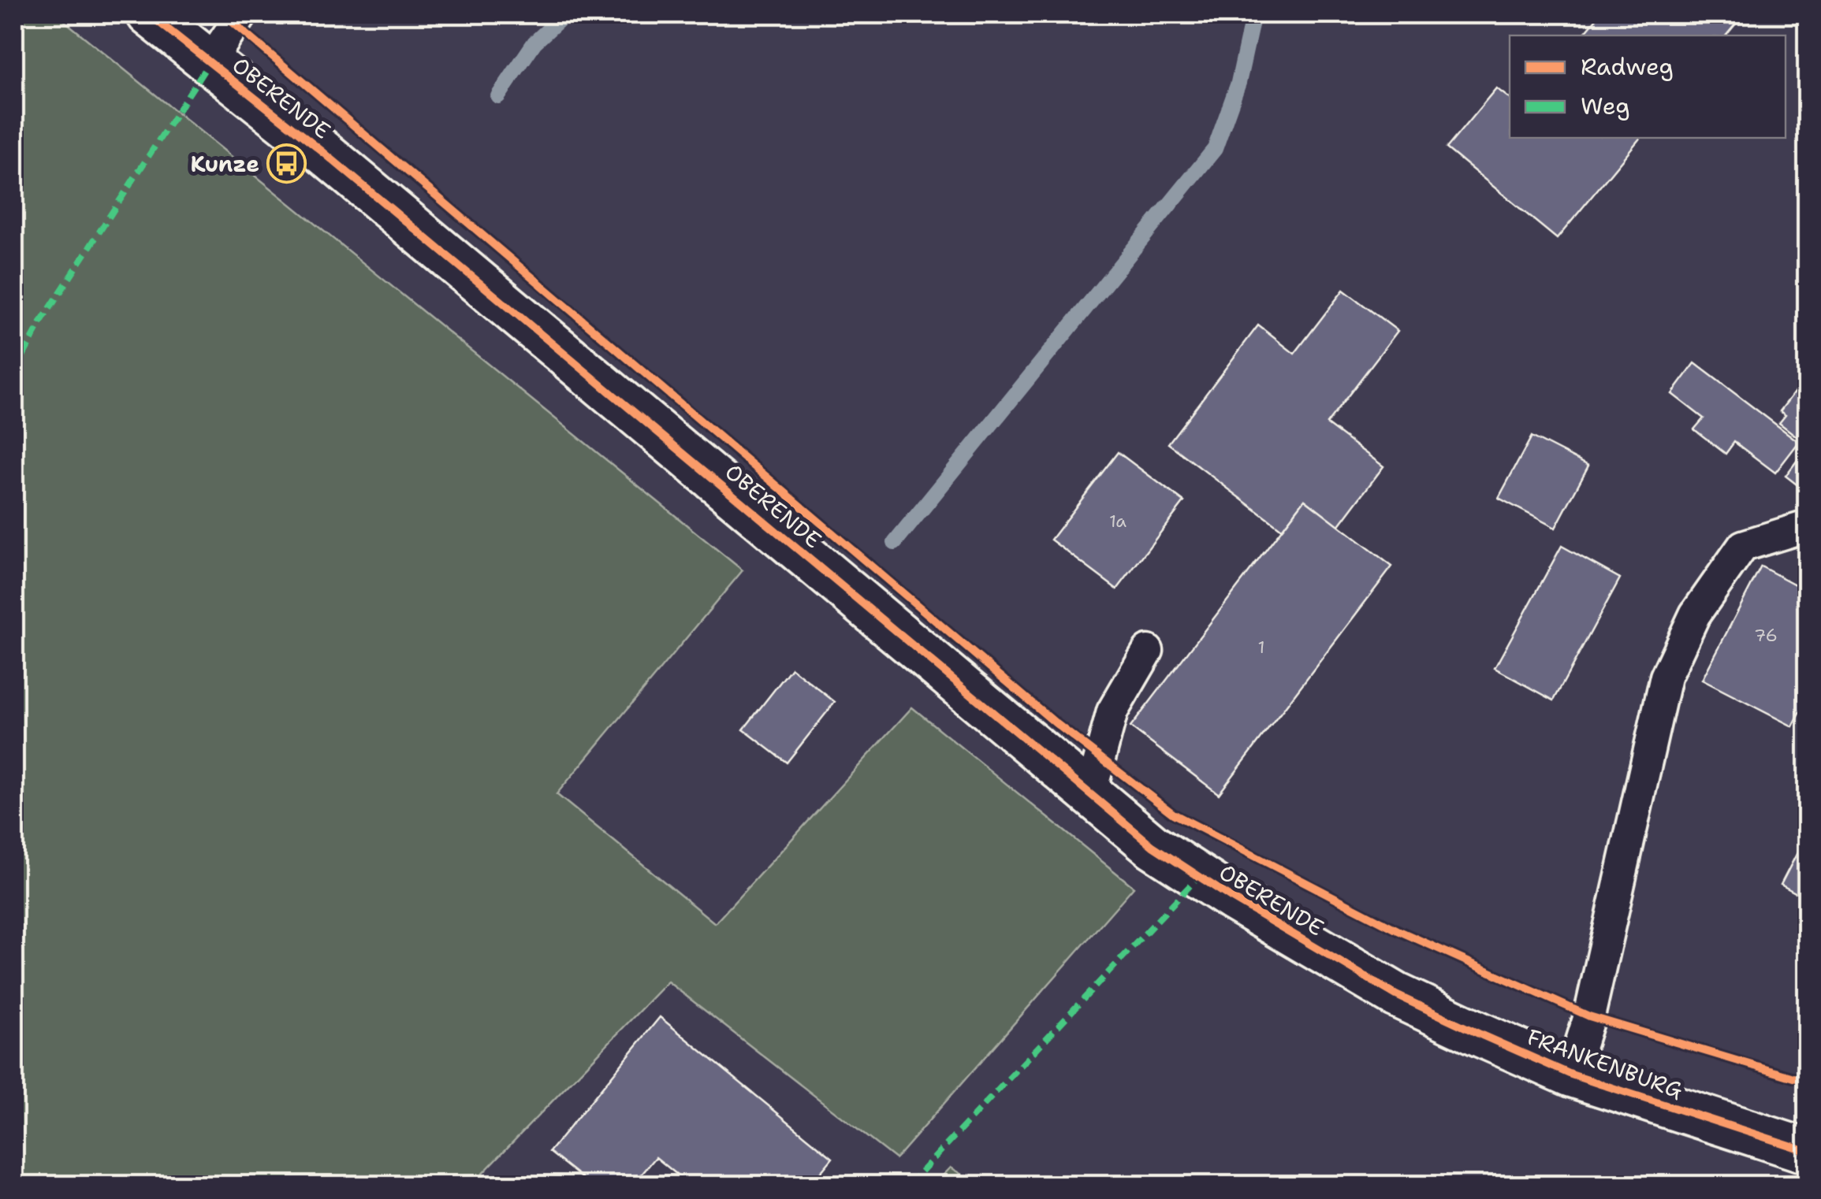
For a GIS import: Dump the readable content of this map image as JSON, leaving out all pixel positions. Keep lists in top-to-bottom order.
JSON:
{
  "streets": {
    "street": ["OBERENDE", "FRANKENBURG"]
  },
  "crossings": [
    ["OBERENDE", "FRANKENBURG"]
  ],
  "places": {
    "bus stop": ["Kunze"]
  },
  "house_numbers": ["1a", "76", "1"],
  "legend": ["Radweg", "Weg"]
}
